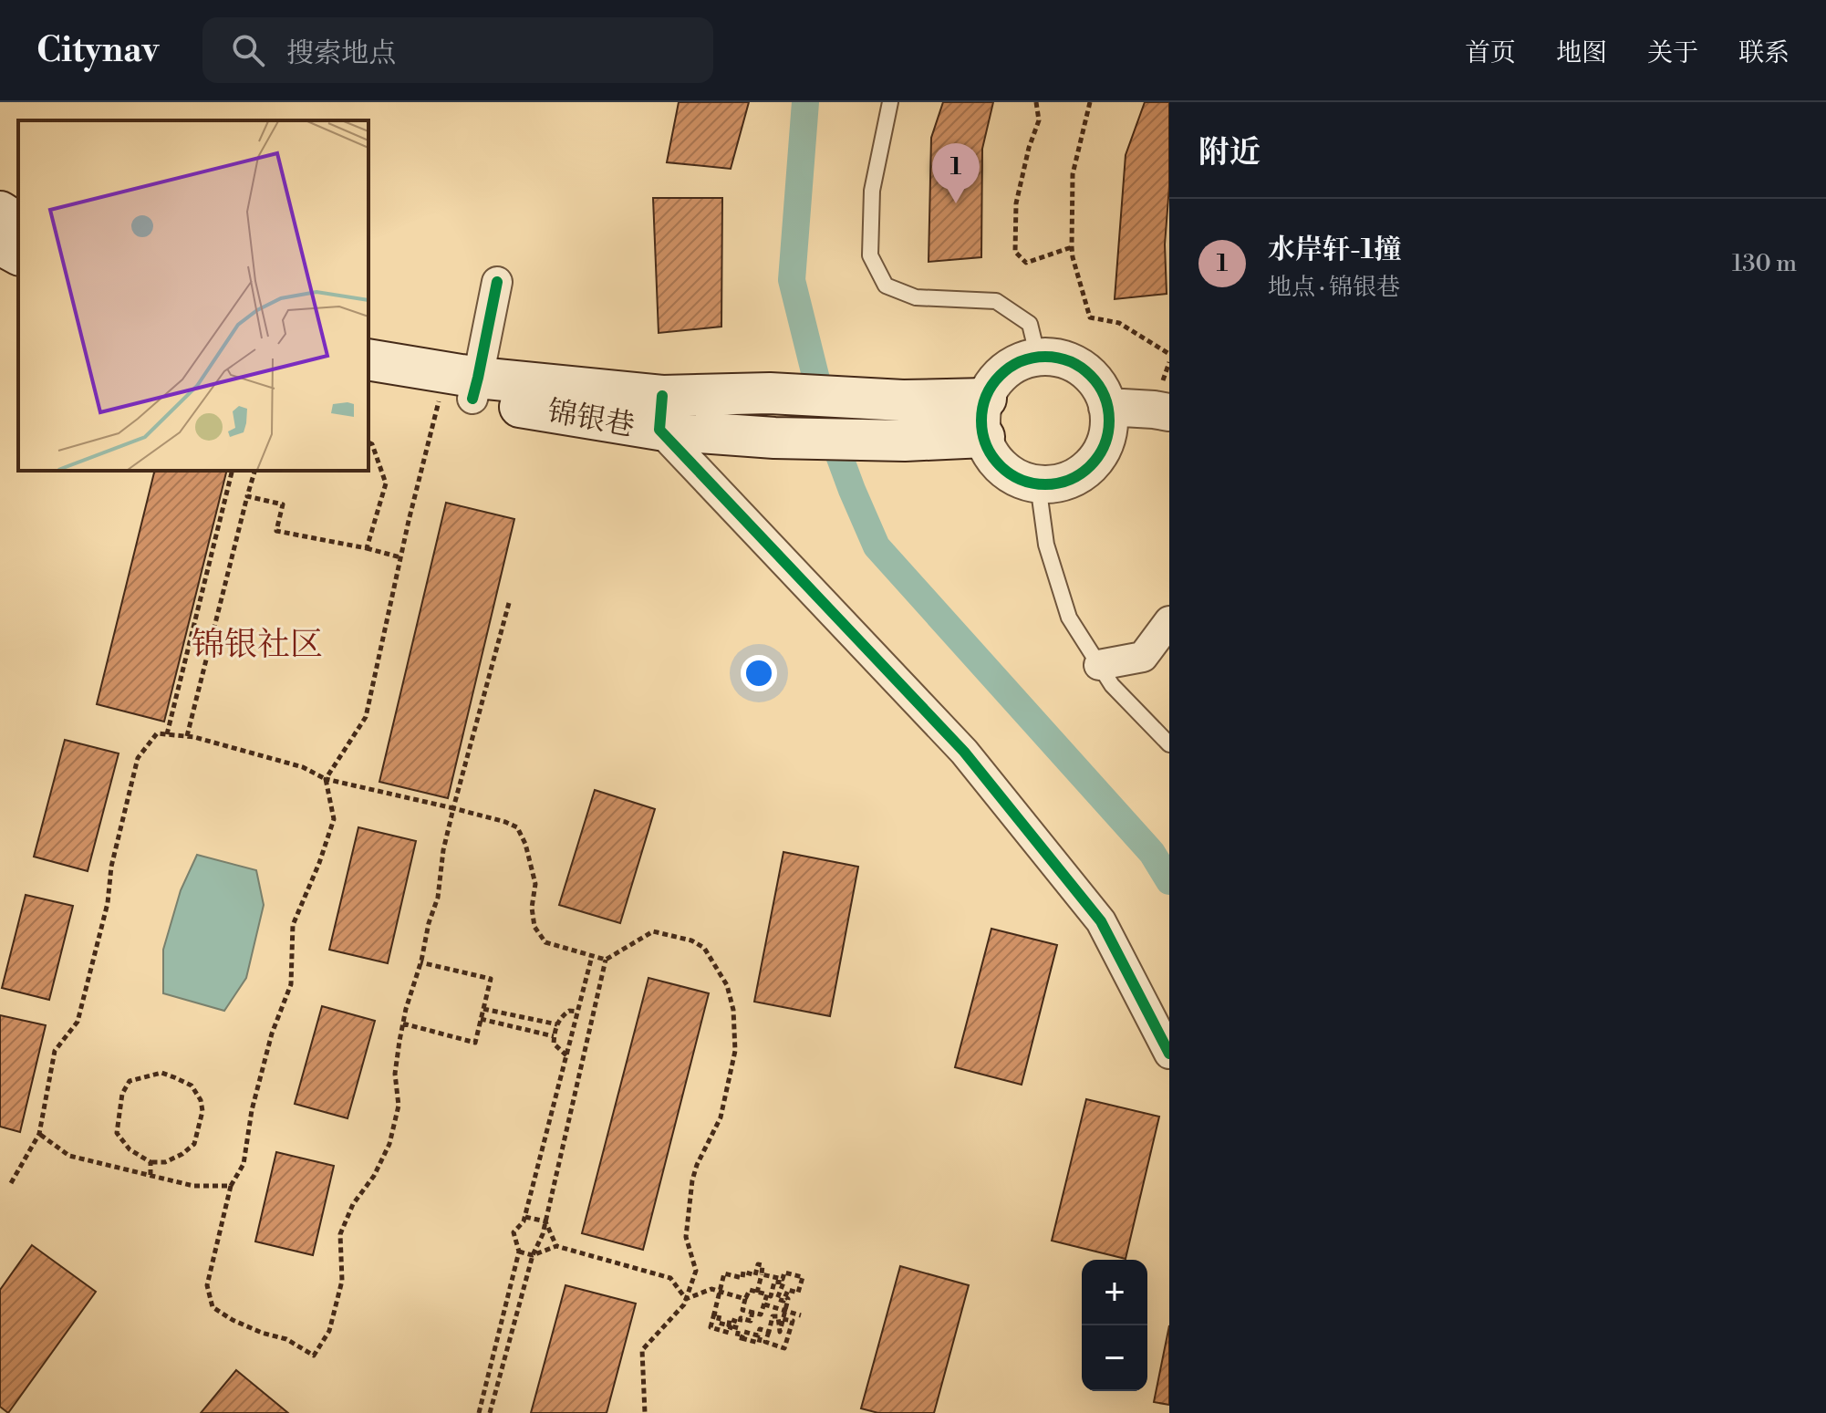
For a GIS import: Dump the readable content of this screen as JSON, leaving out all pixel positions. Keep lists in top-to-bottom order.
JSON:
{
  "streets": {
    "main road": ["锦银巷"]
  },
  "districts": ["锦银社区"],
  "page": {
    "header": "Citynav",
    "search": "搜索地点",
    "nav": [
      "首页",
      "地图",
      "关于",
      "联系"
    ],
    "heading": "附近",
    "pins": "1",
    "list": [
      {
        "mark": "1",
        "name": "水岸轩-1撞",
        "note": "地点 · 锦银巷",
        "value": "130 m"
      }
    ],
    "map_buttons": ["+", "−"]
  }
}
